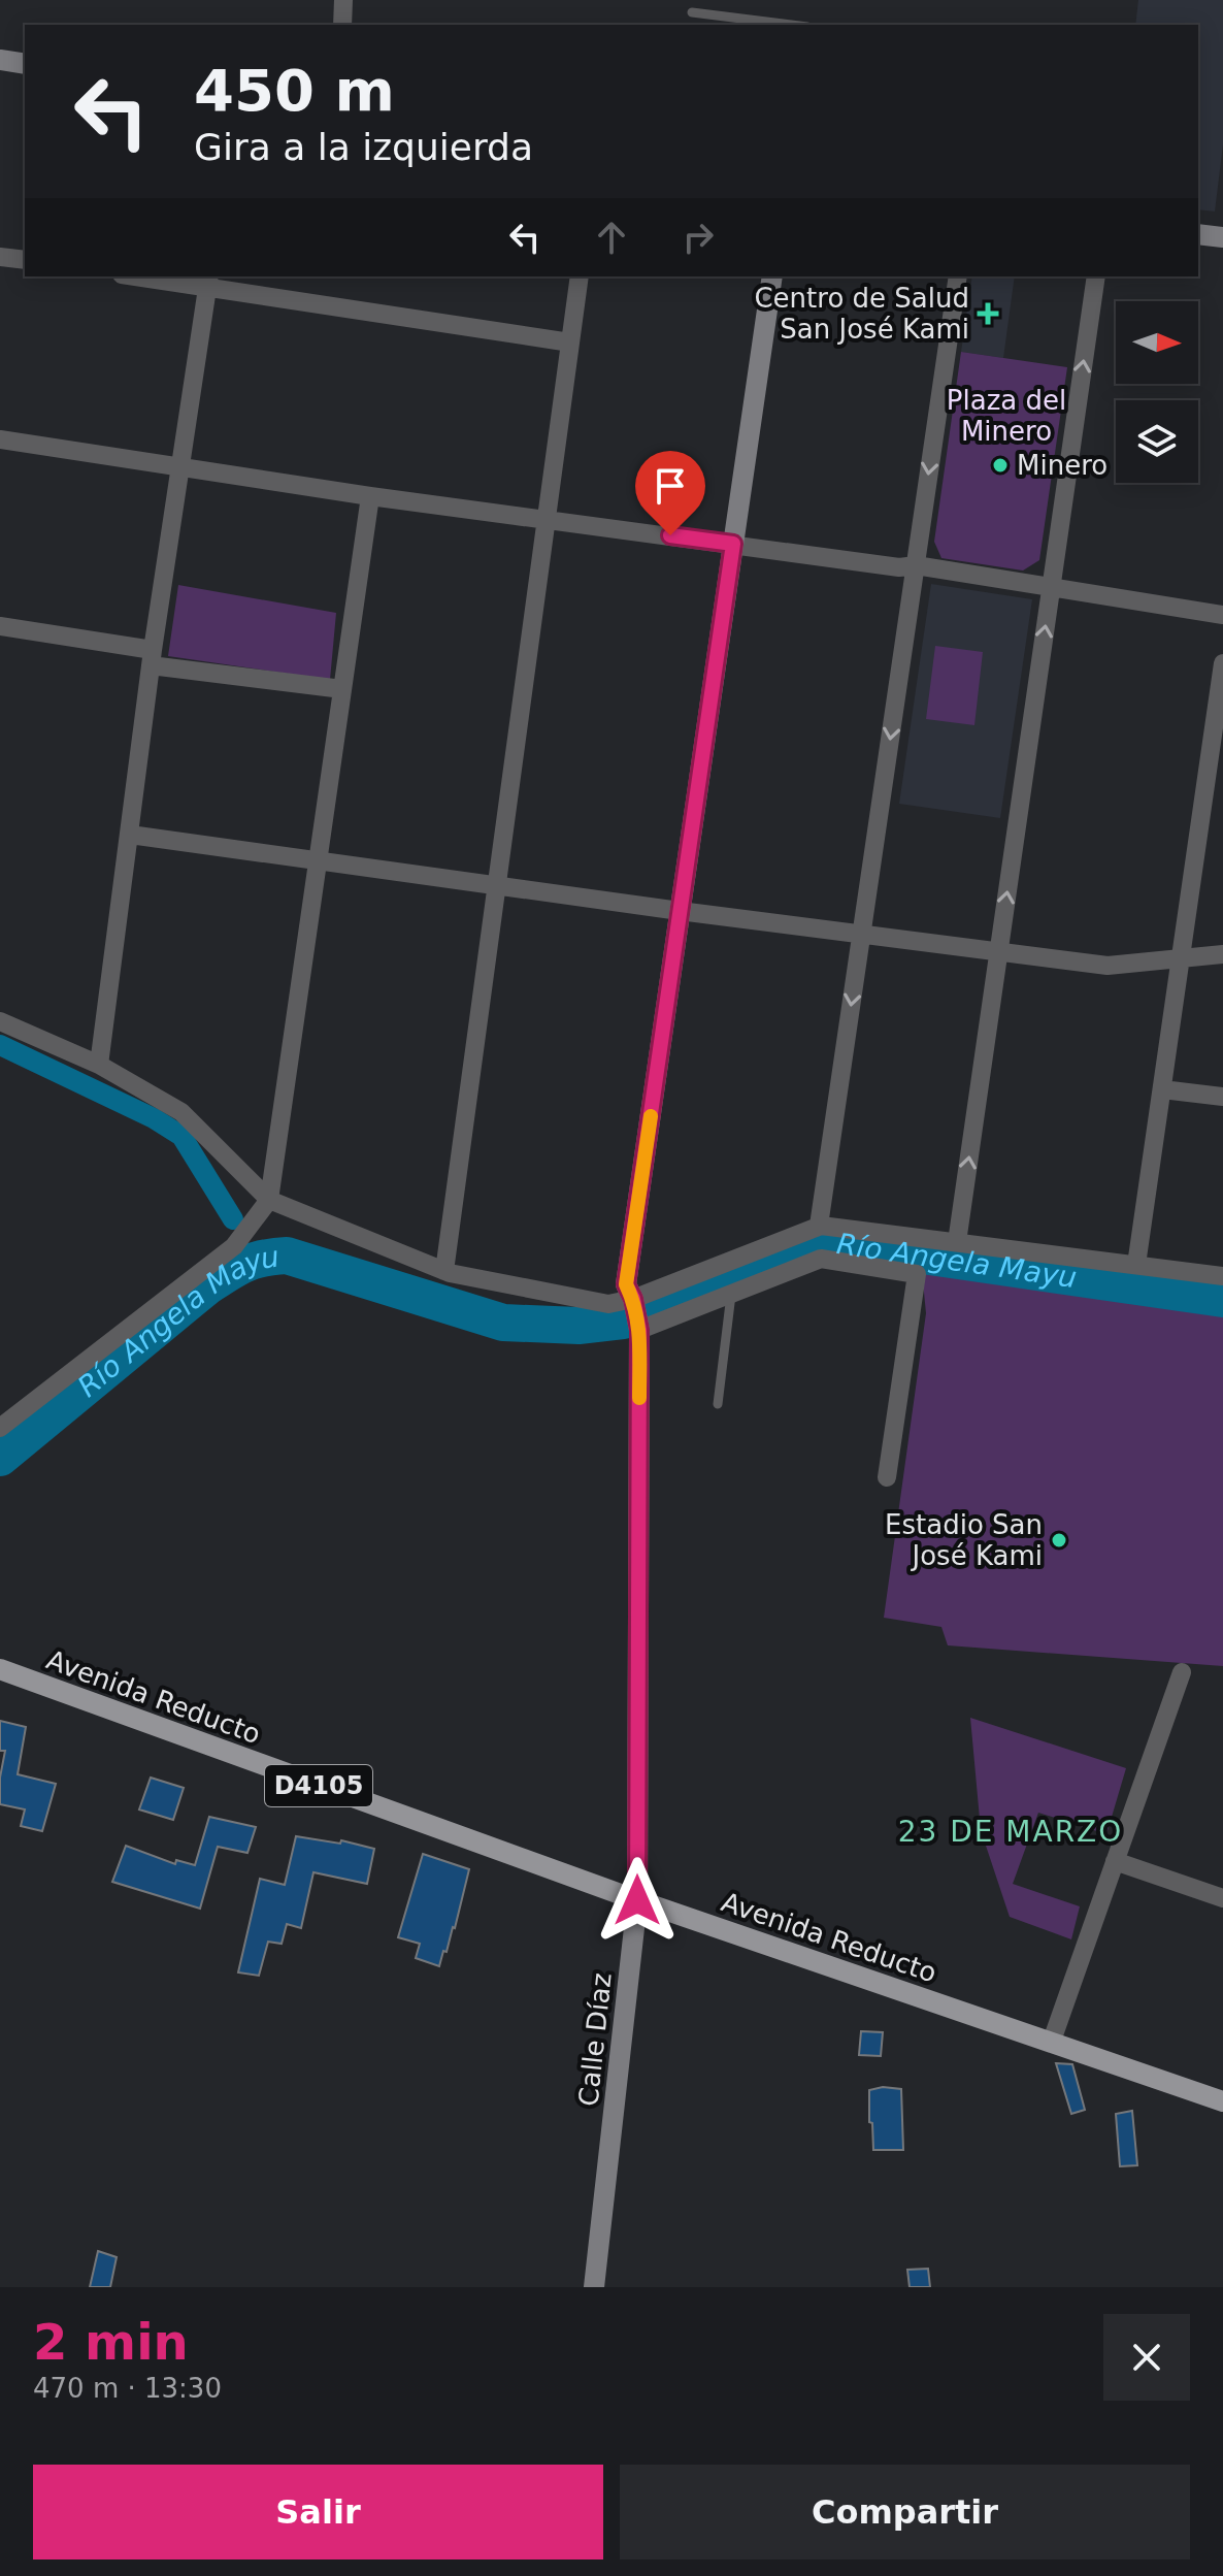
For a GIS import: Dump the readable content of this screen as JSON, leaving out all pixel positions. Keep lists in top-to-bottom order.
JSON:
{
  "streets": {
    "main road": ["Avenida Reducto", "D4105"],
    "street": ["Calle Díaz"]
  },
  "crossings": [
    ["Avenida Reducto", "Calle Díaz"]
  ],
  "districts": ["23 DE MARZO"],
  "water": ["Río Angela Mayu"],
  "parks": ["Plaza del Minero"],
  "places": {
    "health": ["Centro de Salud San José Kami"],
    "other": ["Minero", "Estadio San José Kami"]
  },
  "north": "right",
  "page": {
    "turn": ["450 m", "Gira a la izquierda"],
    "heading": ["2 min", "470 m · 13:30"],
    "buttons": ["Salir", "Compartir"]
  }
}
